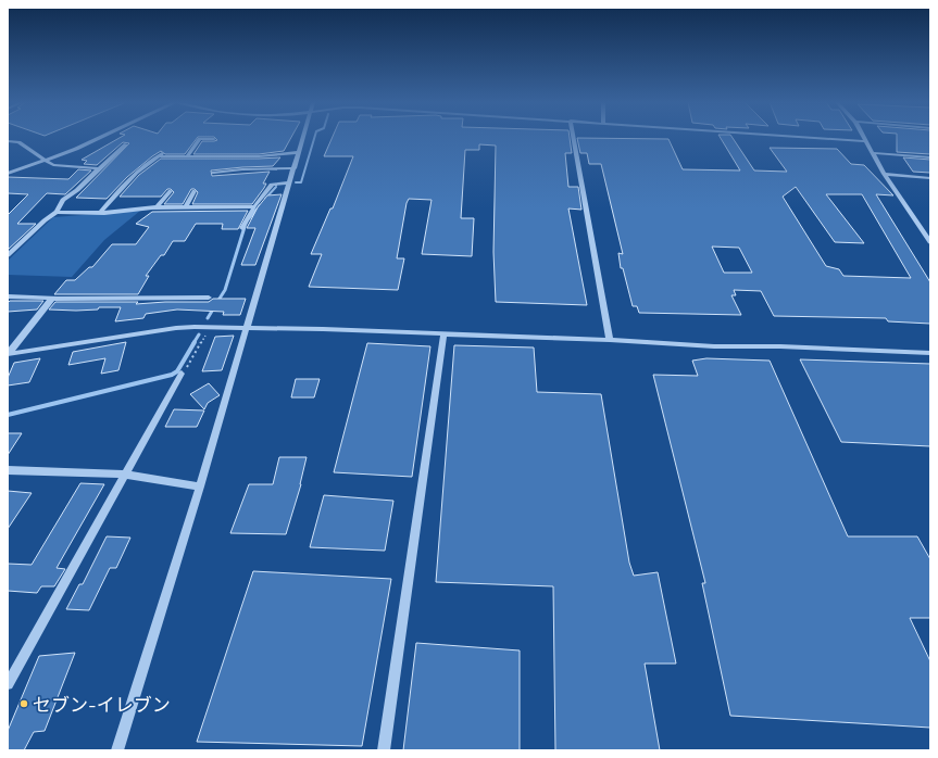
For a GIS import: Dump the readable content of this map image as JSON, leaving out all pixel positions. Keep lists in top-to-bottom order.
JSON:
{
  "places": ["セブン-イレブン"]
}
